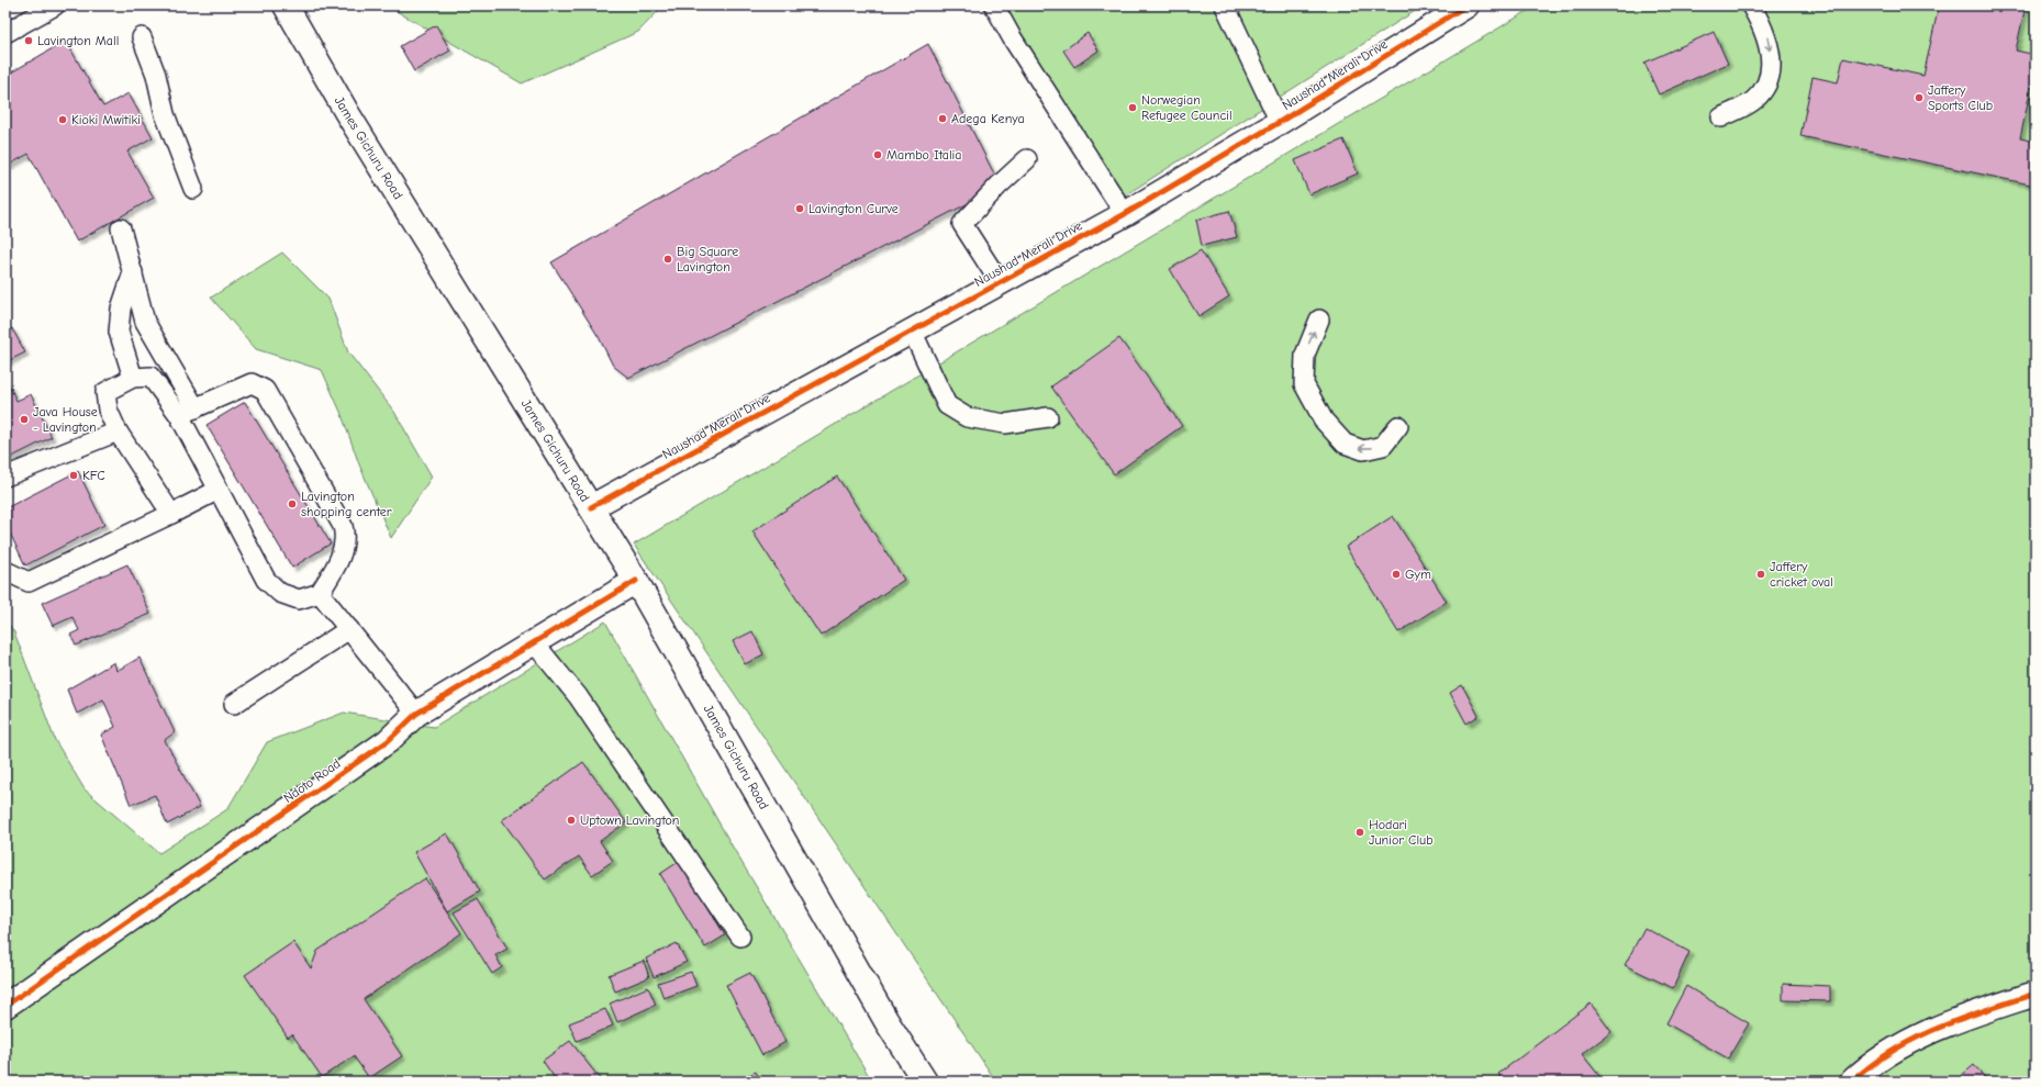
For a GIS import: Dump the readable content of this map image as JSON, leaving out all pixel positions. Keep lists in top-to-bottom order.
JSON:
{
  "streets": {
    "street": ["Naushad Merali Drive", "James Gichuru Road", "Ndoto Road"]
  },
  "crossings": [
    ["Naushad Merali Drive", "James Gichuru Road"],
    ["James Gichuru Road", "Ndoto Road"]
  ],
  "places": [
    "Lavington Mall",
    "Jaffery Sports Club",
    "Norwegian Refugee Council",
    "Adega Kenya",
    "Kioki Mwitiki",
    "Mambo Italia",
    "Lavington Curve",
    "Big Square Lavington",
    "Java House - Lavington",
    "KFC",
    "Lavington shopping center",
    "Gym",
    "Jaffery cricket oval",
    "Uptown Lavington",
    "Hodari Junior Club"
  ]
}
